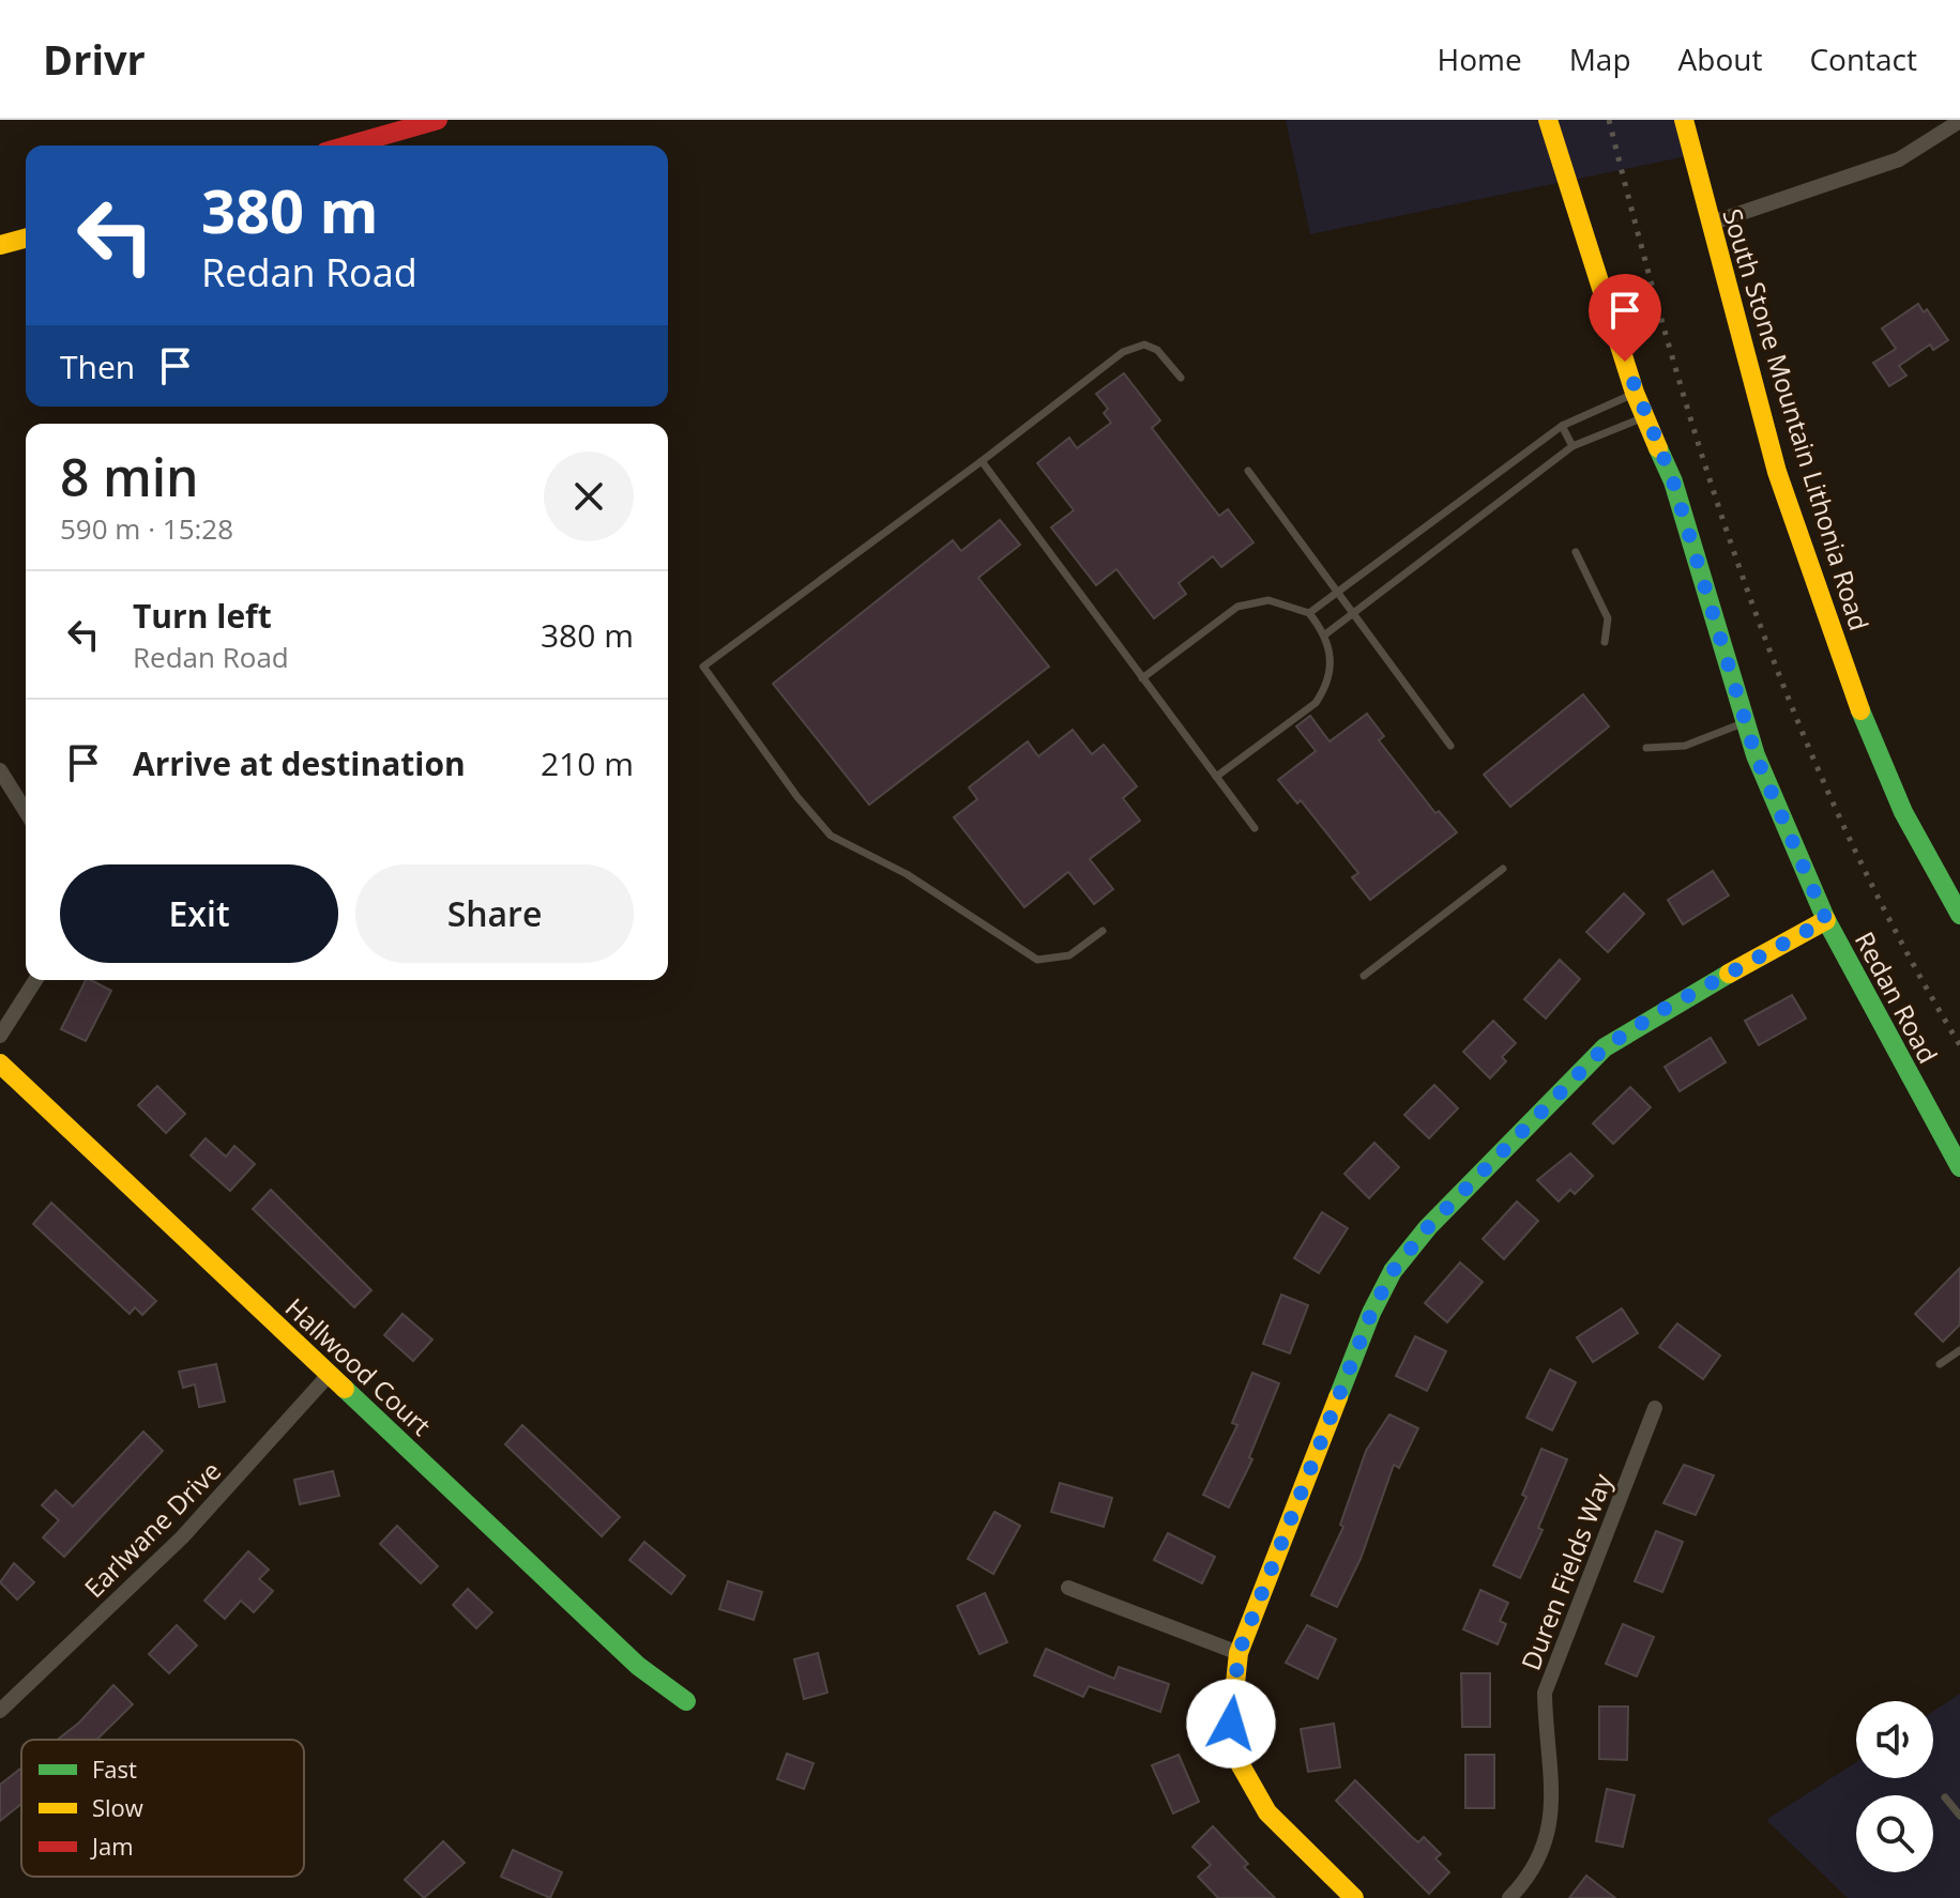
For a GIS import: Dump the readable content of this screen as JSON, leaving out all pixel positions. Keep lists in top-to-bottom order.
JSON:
{
  "streets": {
    "street": [
      "South Stone Mountain Lithonia Road",
      "Redan Road",
      "Hallwood Court",
      "Earlwane Drive",
      "Duren Fields Way"
    ]
  },
  "crossings": [
    ["Hallwood Court", "Earlwane Drive"]
  ],
  "legend": ["Fast", "Slow", "Jam"],
  "page": {
    "header": "Drivr",
    "nav": [
      "Home",
      "Map",
      "About",
      "Contact"
    ],
    "turn": ["380 m", "Redan Road"],
    "then": "Then",
    "heading": ["8 min", "590 m · 15:28"],
    "list": [
      {
        "name": "Turn left",
        "note": "Redan Road",
        "value": "380 m"
      },
      {
        "name": "Arrive at destination",
        "value": "210 m"
      }
    ],
    "buttons": ["Exit", "Share"]
  }
}
